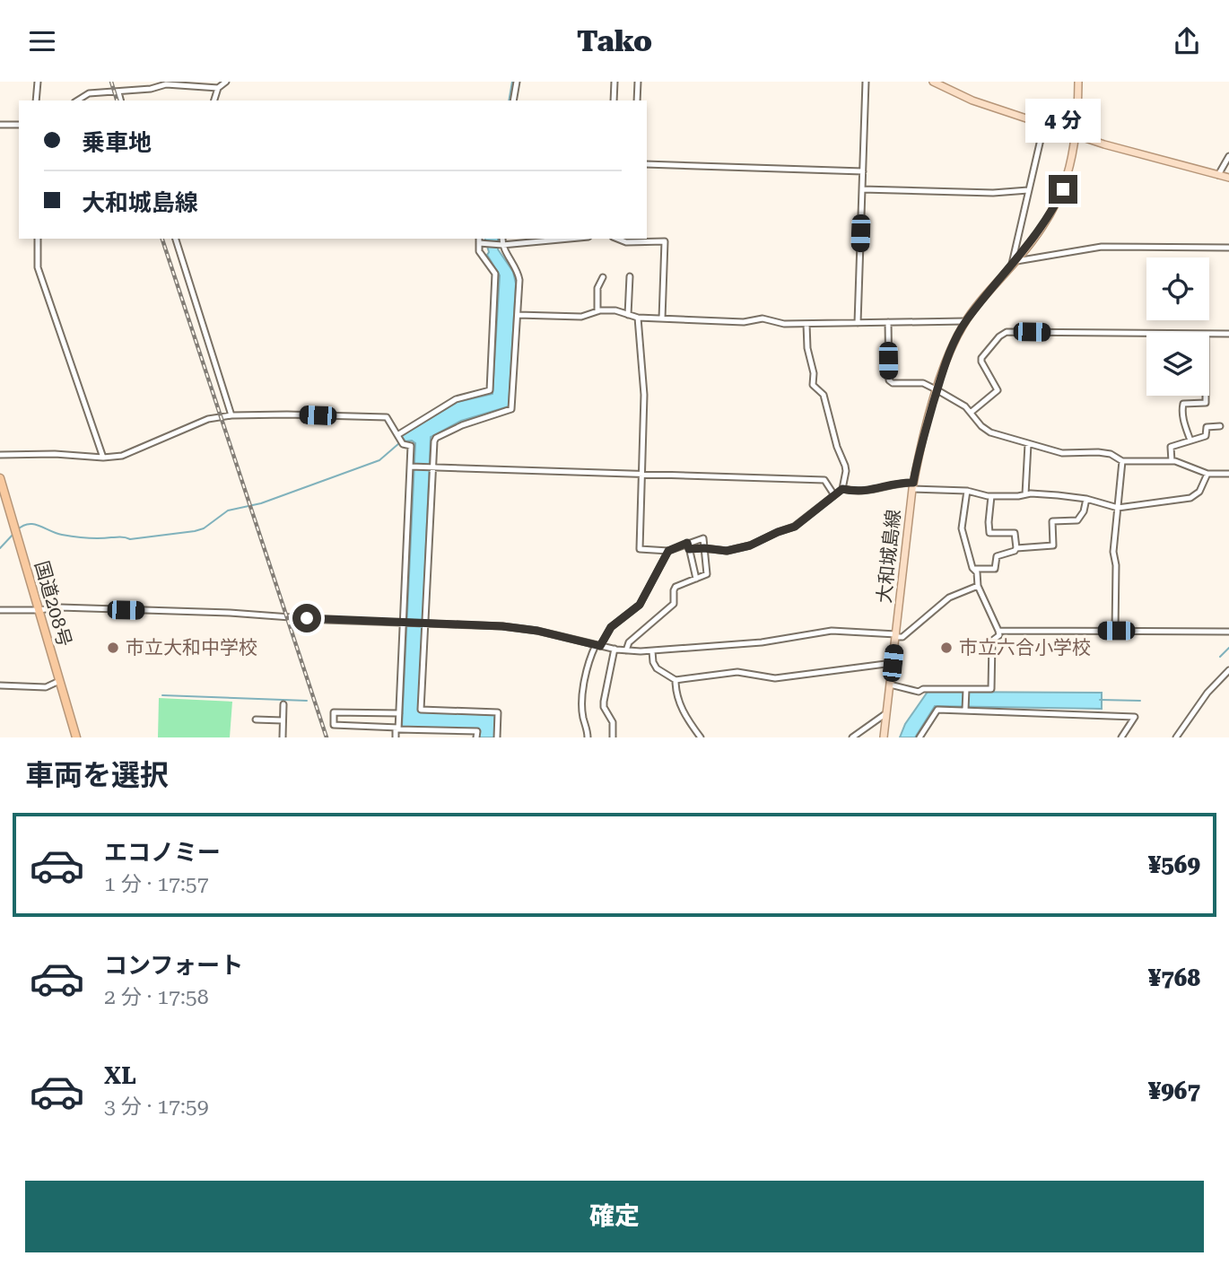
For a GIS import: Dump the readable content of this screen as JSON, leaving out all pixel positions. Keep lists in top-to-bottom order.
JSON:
{
  "streets": {
    "highway": ["国道208号"],
    "main road": ["大和城島線"]
  },
  "places": ["市立大和中学校", "市立六合小学校"],
  "page": {
    "header": "Tako",
    "bubble": "4 分",
    "banner": ["乗車地", "大和城島線"],
    "heading": "車両を選択",
    "list": [
      {
        "name": "エコノミー",
        "note": "1 分 · 17:57",
        "value": "¥569"
      },
      {
        "name": "コンフォート",
        "note": "2 分 · 17:58",
        "value": "¥768"
      },
      {
        "name": "XL",
        "note": "3 分 · 17:59",
        "value": "¥967"
      }
    ],
    "buttons": "確定"
  }
}
